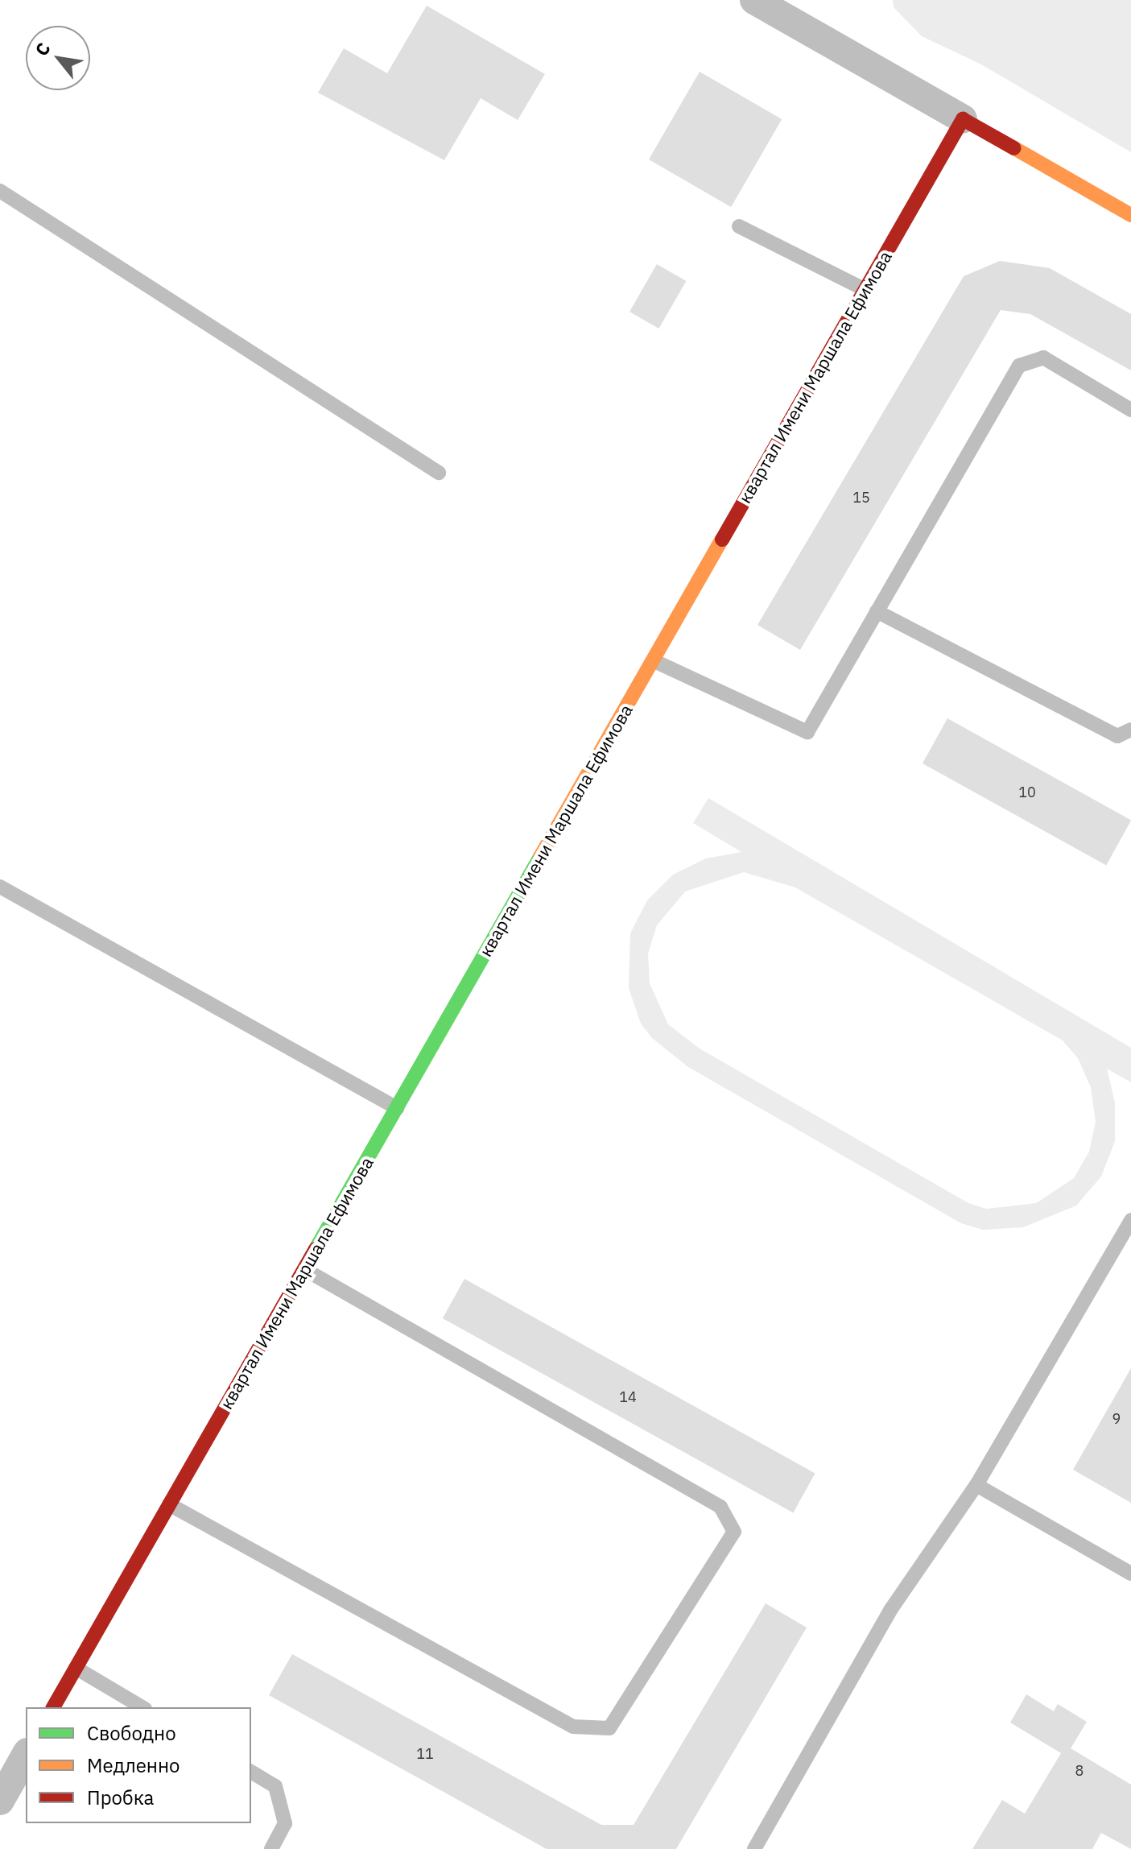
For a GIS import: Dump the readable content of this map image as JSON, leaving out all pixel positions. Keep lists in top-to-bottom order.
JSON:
{
  "streets": {
    "street": ["квартал Имени Маршала Ефимова"]
  },
  "house_numbers": [
    "15",
    "10",
    "14",
    "9",
    "11",
    "8"
  ],
  "legend": ["Свободно", "Медленно", "Пробка"],
  "north": "top left"
}
